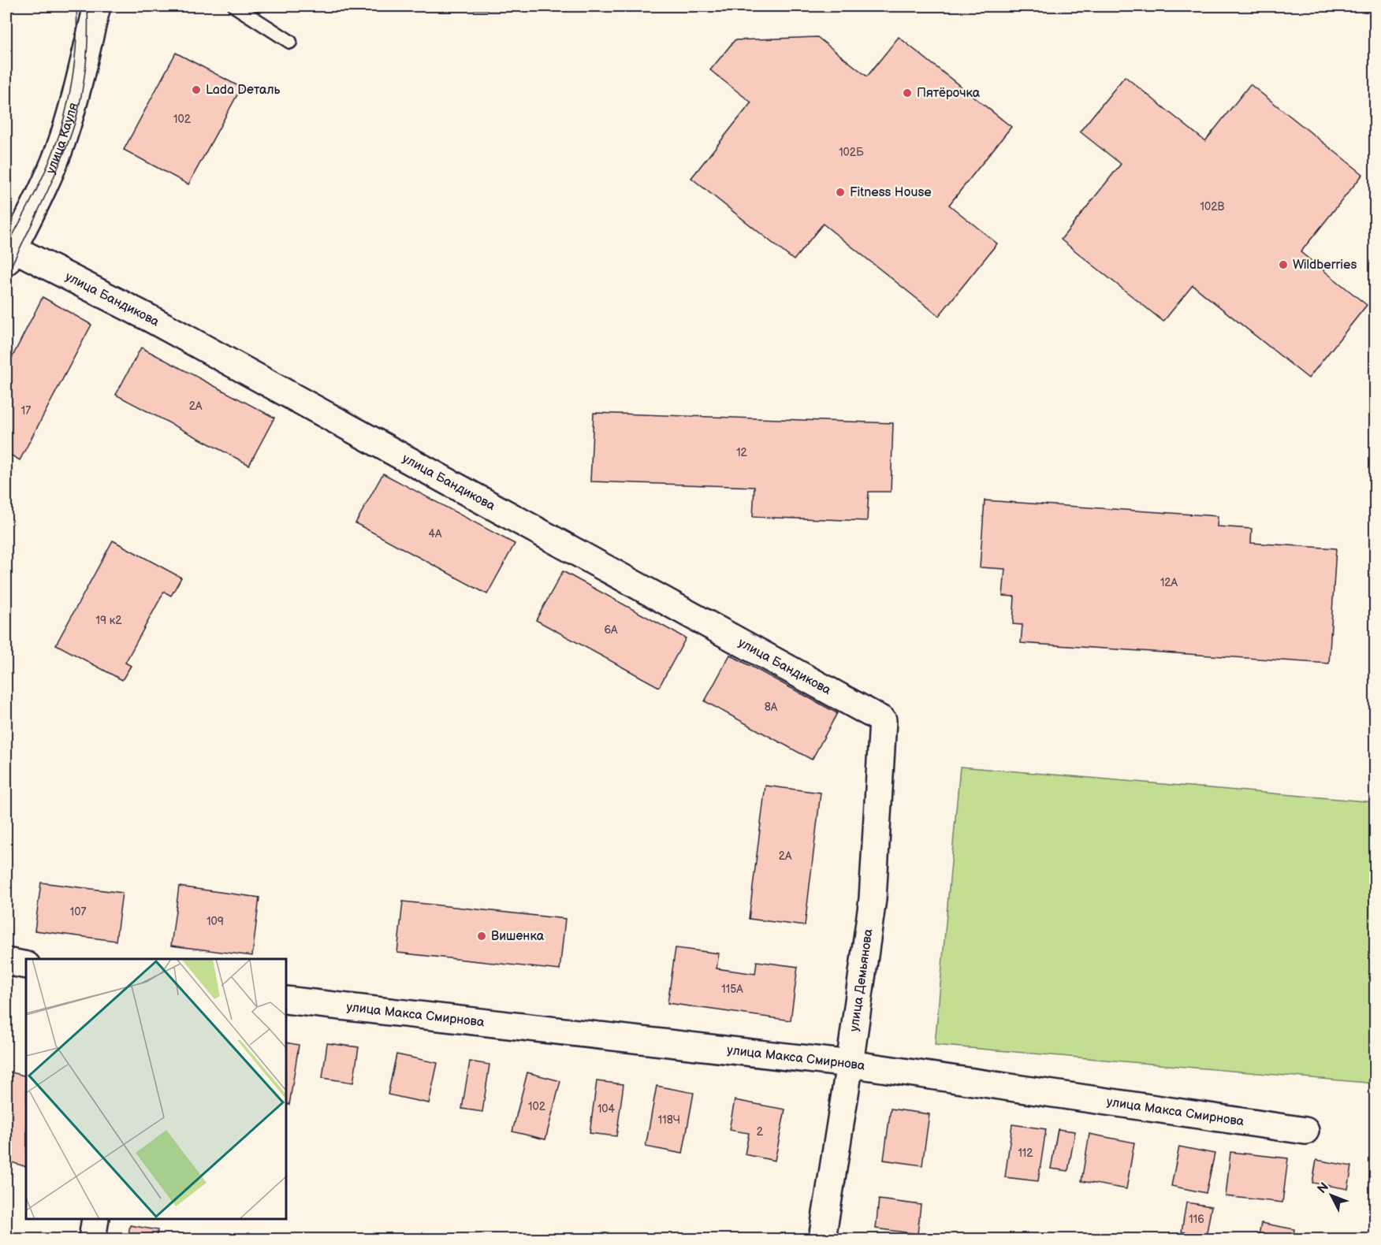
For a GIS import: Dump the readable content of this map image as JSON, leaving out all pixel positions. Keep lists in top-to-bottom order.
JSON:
{
  "streets": {
    "street": [
      "улица Кауля",
      "улица Бандикова",
      "улица Демьянова",
      "улица Макса Смирнова"
    ]
  },
  "crossings": [
    ["улица Кауля", "улица Бандикова"],
    ["улица Бандикова", "улица Демьянова"],
    ["улица Демьянова", "улица Макса Смирнова"]
  ],
  "places": [
    "Lada Dеталь",
    "Пятёрочка",
    "Fitness House",
    "Wildberries",
    "Вишенка"
  ],
  "house_numbers": [
    "102",
    "102Б",
    "102В",
    "2А",
    "17",
    "12",
    "4А",
    "12А",
    "19 к2",
    "6А",
    "8А",
    "2А",
    "107",
    "109",
    "115А",
    "102",
    "104",
    "118Ч",
    "2",
    "112",
    "116"
  ],
  "north": "top left"
}
